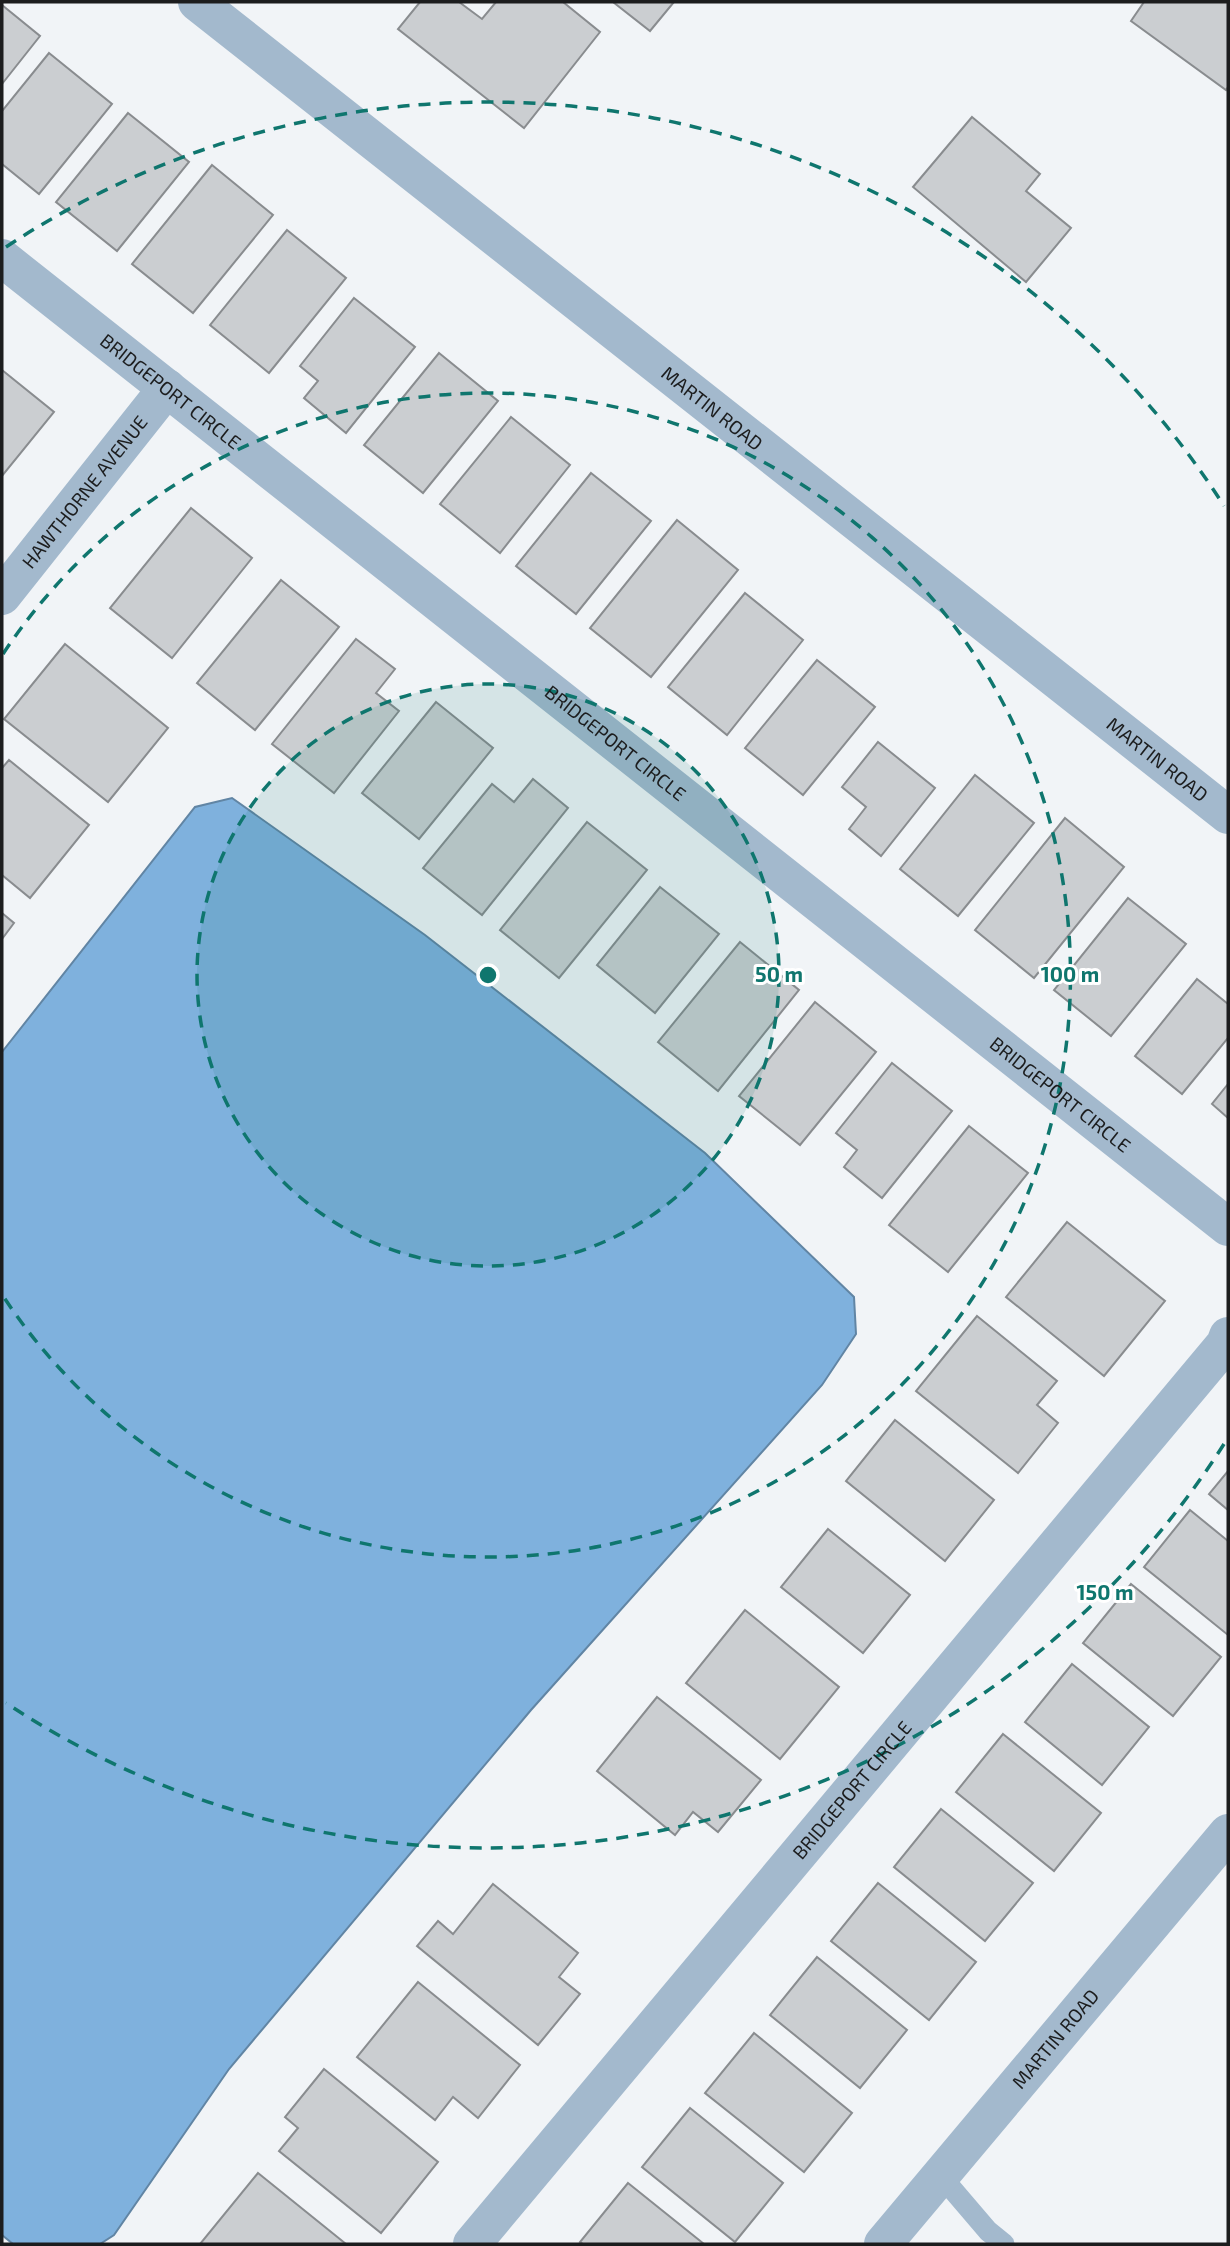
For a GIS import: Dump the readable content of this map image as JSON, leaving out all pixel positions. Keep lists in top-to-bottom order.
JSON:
{
  "streets": {
    "street": ["BRIDGEPORT CIRCLE", "MARTIN ROAD", "HAWTHORNE AVENUE"]
  },
  "crossings": [
    ["BRIDGEPORT CIRCLE", "HAWTHORNE AVENUE"]
  ],
  "rings": ["50 m", "100 m", "150 m"]
}
